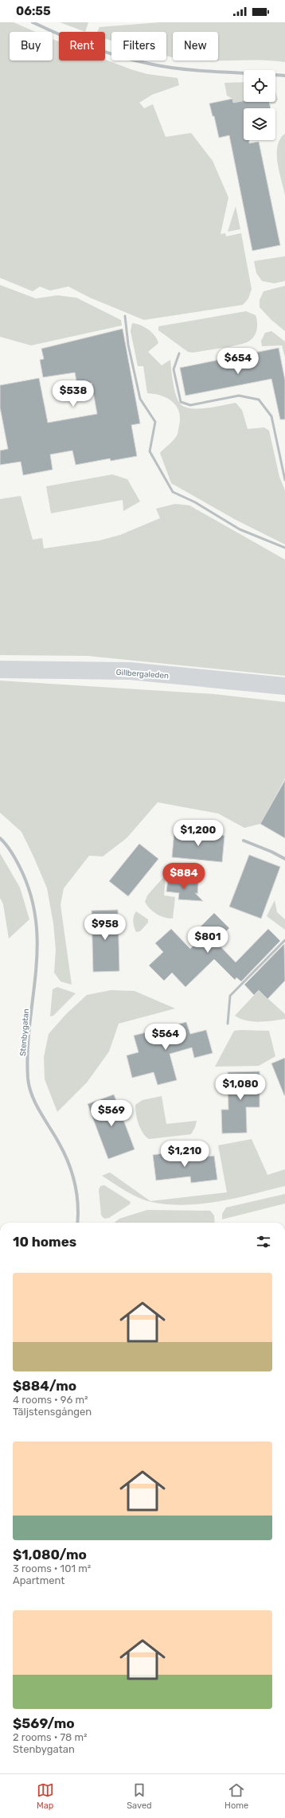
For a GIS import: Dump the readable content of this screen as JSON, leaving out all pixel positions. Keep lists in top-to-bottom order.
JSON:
{
  "streets": {
    "main road": ["Gillbergaleden"],
    "street": ["Stenbygatan"]
  },
  "page": {
    "status": "06:55",
    "chip": [
      "Buy",
      "Rent",
      "Filters",
      "New"
    ],
    "price": [
      "$654",
      "$538",
      "$1,200",
      "$884",
      "$958",
      "$801",
      "$564",
      "$1,080",
      "$569",
      "$1,210"
    ],
    "heading": "10 homes",
    "list": [
      {
        "name": "$884/mo",
        "note": "4 rooms · 96 m² · Täljstensgången"
      },
      {
        "name": "$1,080/mo",
        "note": "3 rooms · 101 m² · Apartment"
      },
      {
        "name": "$569/mo",
        "note": "2 rooms · 78 m² · Stenbygatan"
      }
    ],
    "tabs": ["Map", "Saved", "Home"]
  }
}
